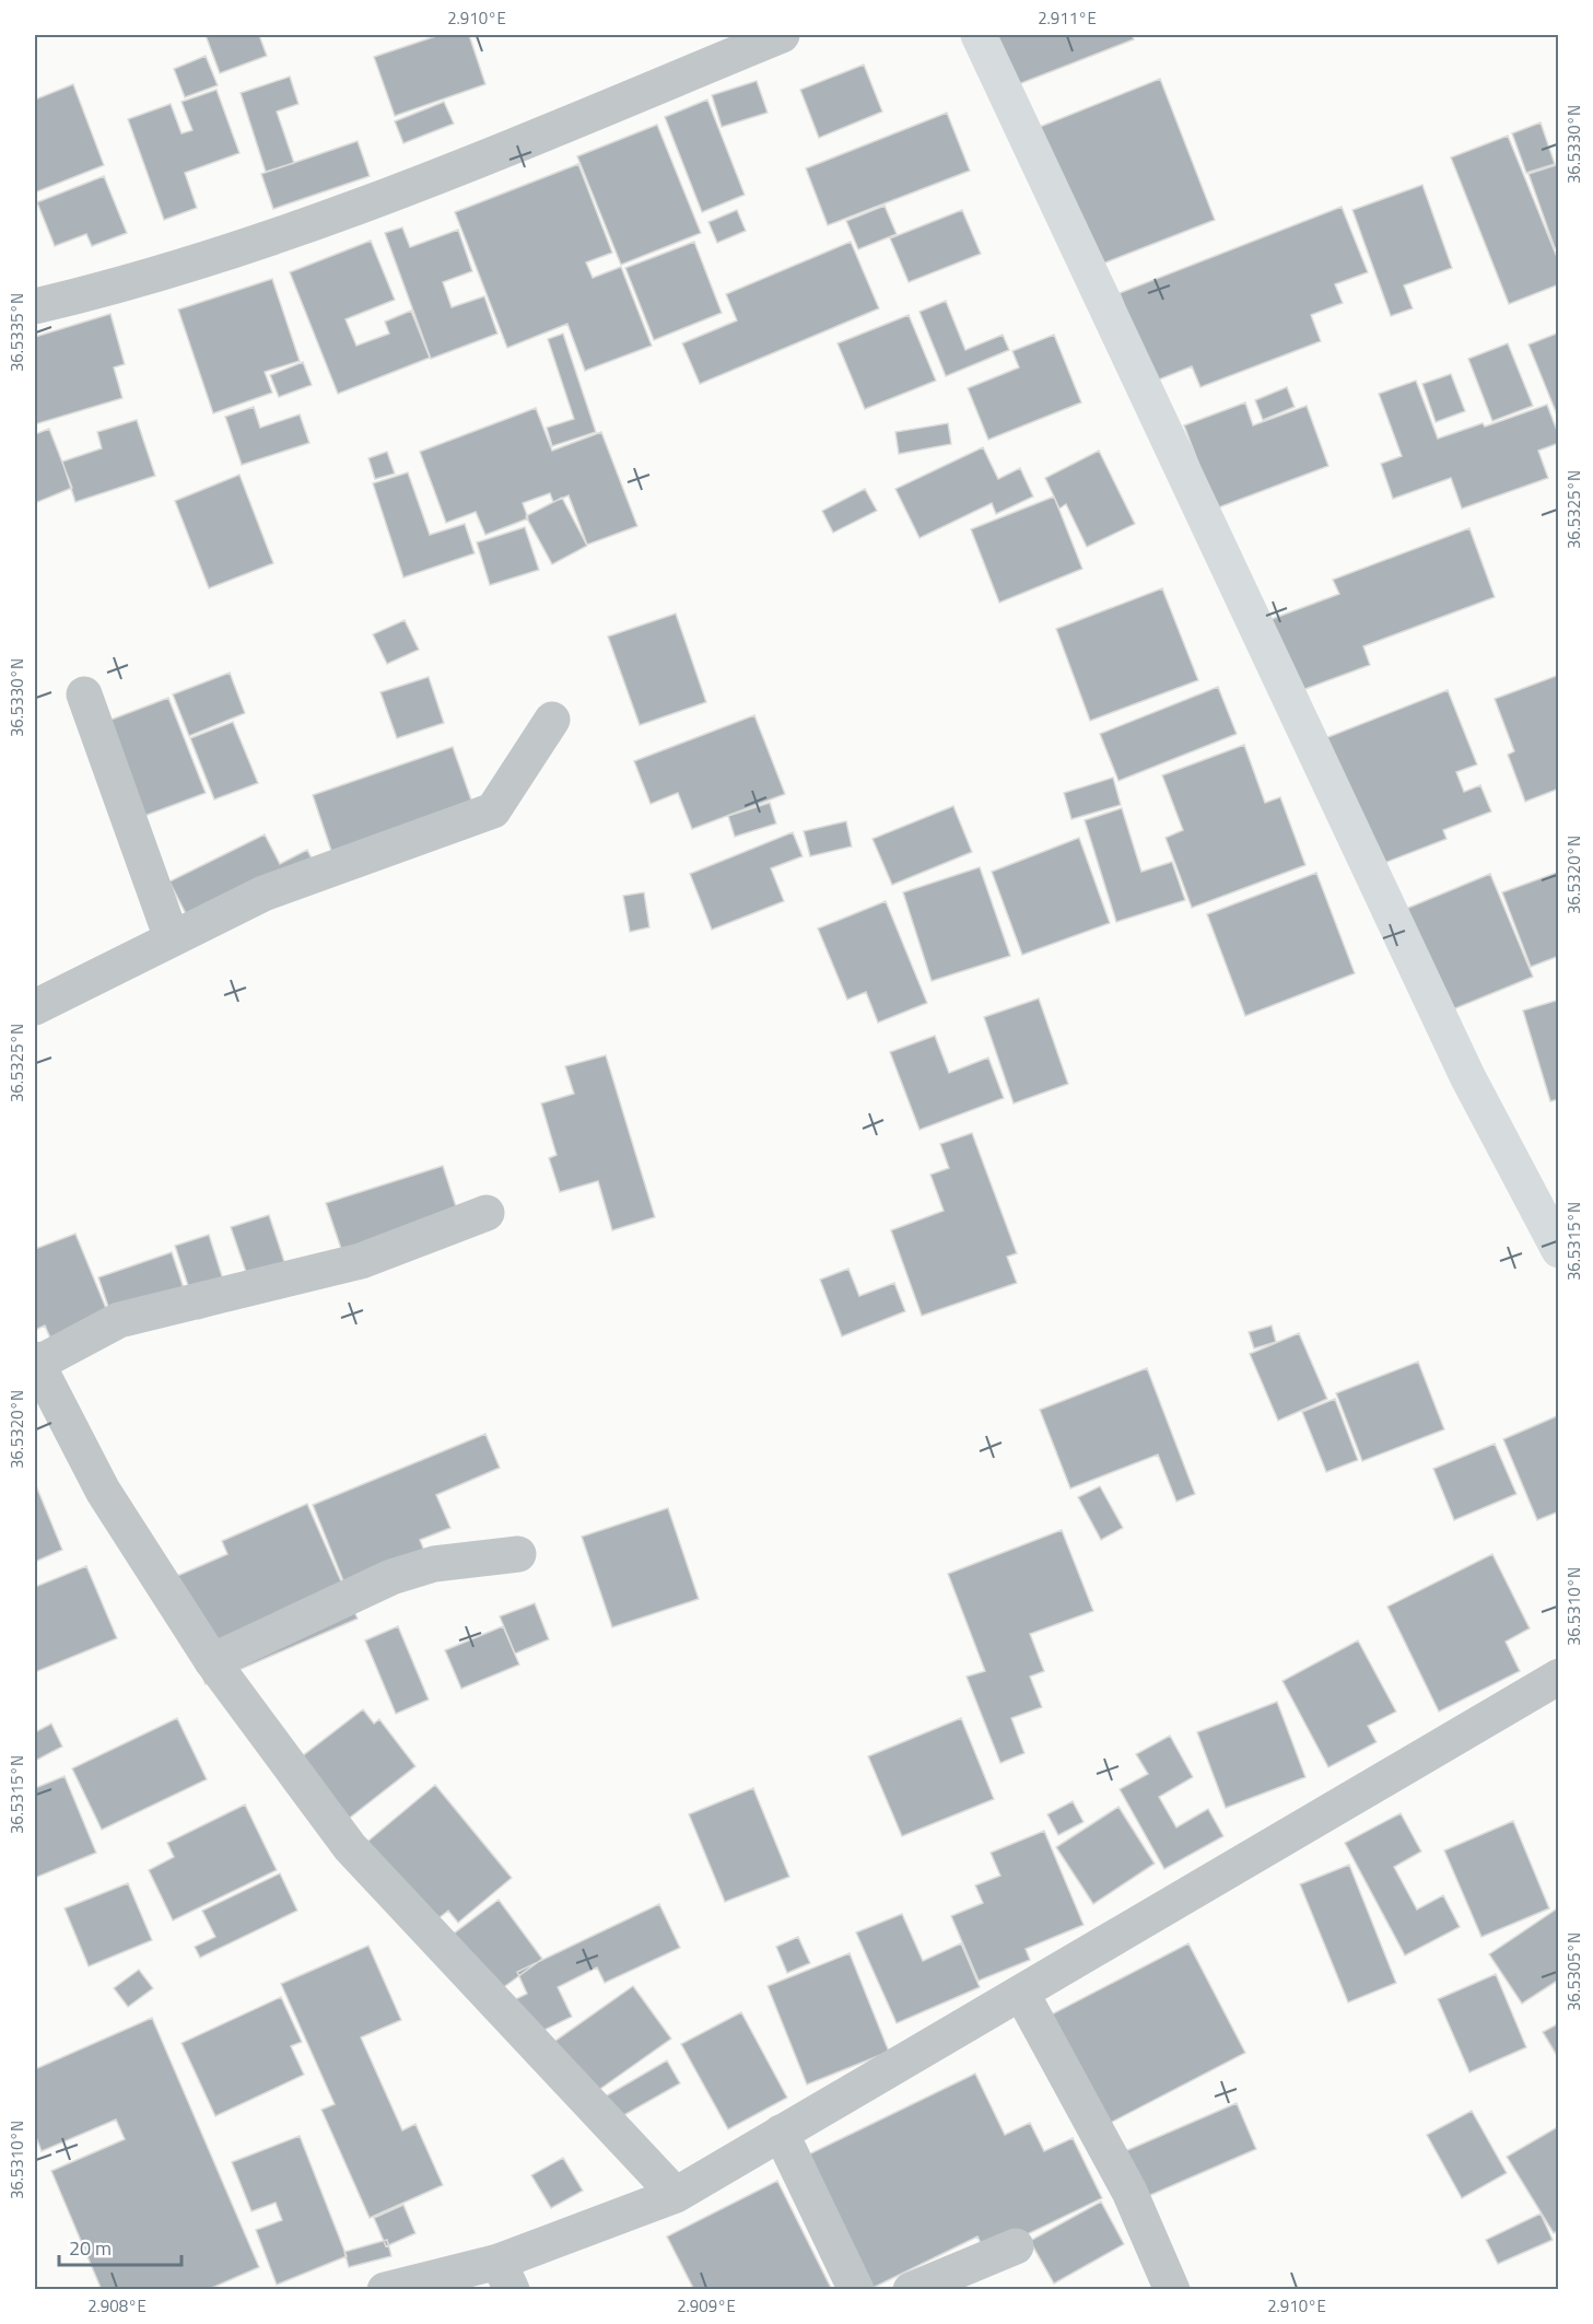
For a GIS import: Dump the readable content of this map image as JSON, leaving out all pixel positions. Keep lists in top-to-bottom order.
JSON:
{
  "scale_bar": "20 m",
  "coordinates": [
    "2.910°E",
    "2.911°E",
    "36.5330°N",
    "36.5335°N",
    "36.5325°N",
    "36.5320°N",
    "36.5315°N",
    "36.5310°N",
    "36.5305°N",
    "2.908°E",
    "2.909°E"
  ]
}
